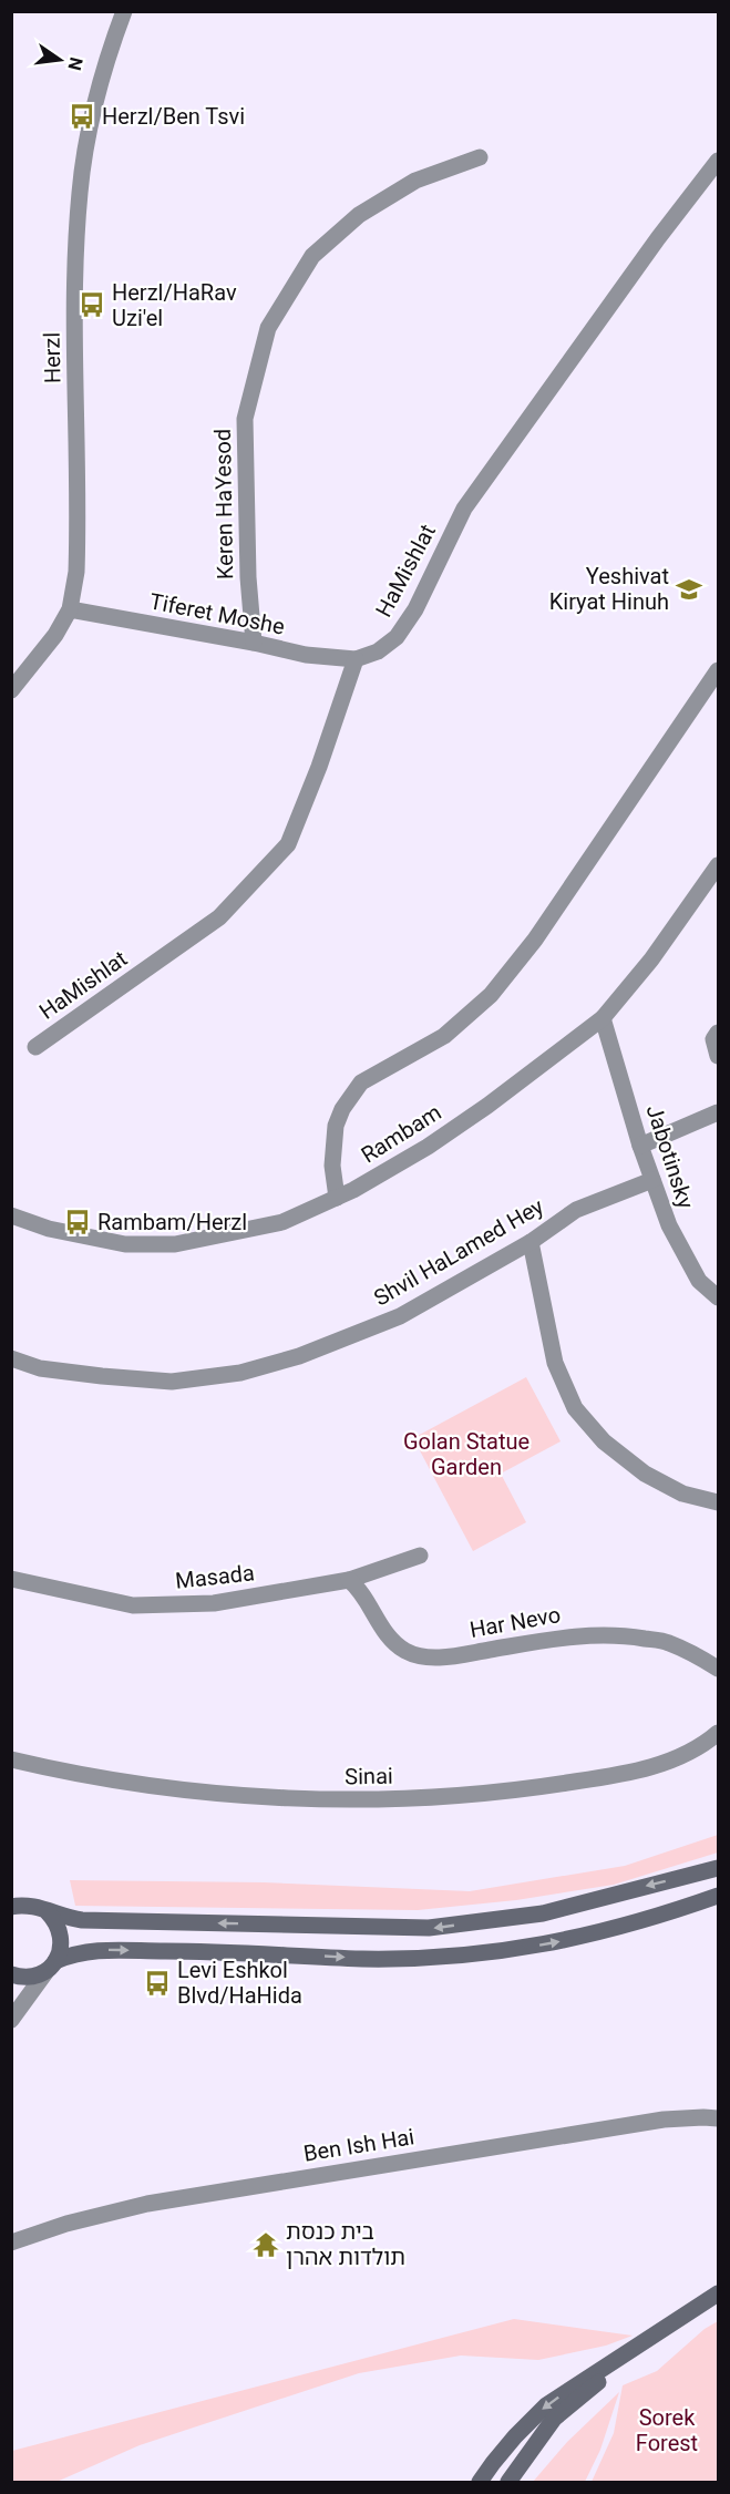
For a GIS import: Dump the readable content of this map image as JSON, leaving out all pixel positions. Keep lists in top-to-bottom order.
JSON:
{
  "streets": {
    "street": [
      "Herzl",
      "Keren HaYesod",
      "HaMishlat",
      "Tiferet Moshe",
      "Rambam",
      "Jabotinsky",
      "Shvil HaLamed Hey",
      "Masada",
      "Har Nevo",
      "Sinai",
      "Ben Ish Hai"
    ]
  },
  "crossings": [
    ["Herzl", "Tiferet Moshe"],
    ["Keren HaYesod", "Tiferet Moshe"],
    ["HaMishlat", "Tiferet Moshe"],
    ["Rambam", "Jabotinsky"],
    ["Jabotinsky", "Shvil HaLamed Hey"],
    ["Masada", "Har Nevo"]
  ],
  "parks": ["Golan Statue Garden", "Sorek Forest"],
  "places": {
    "bus stop": [
      "Herzl/Ben Tsvi",
      "Herzl/HaRav Uzi'el",
      "Rambam/Herzl",
      "Levi Eshkol Blvd/HaHida"
    ],
    "school or university": ["Yeshivat Kiryat Hinuh"],
    "temple": ["בית כנסת תולדות אהרן"]
  },
  "north": "right"
}
